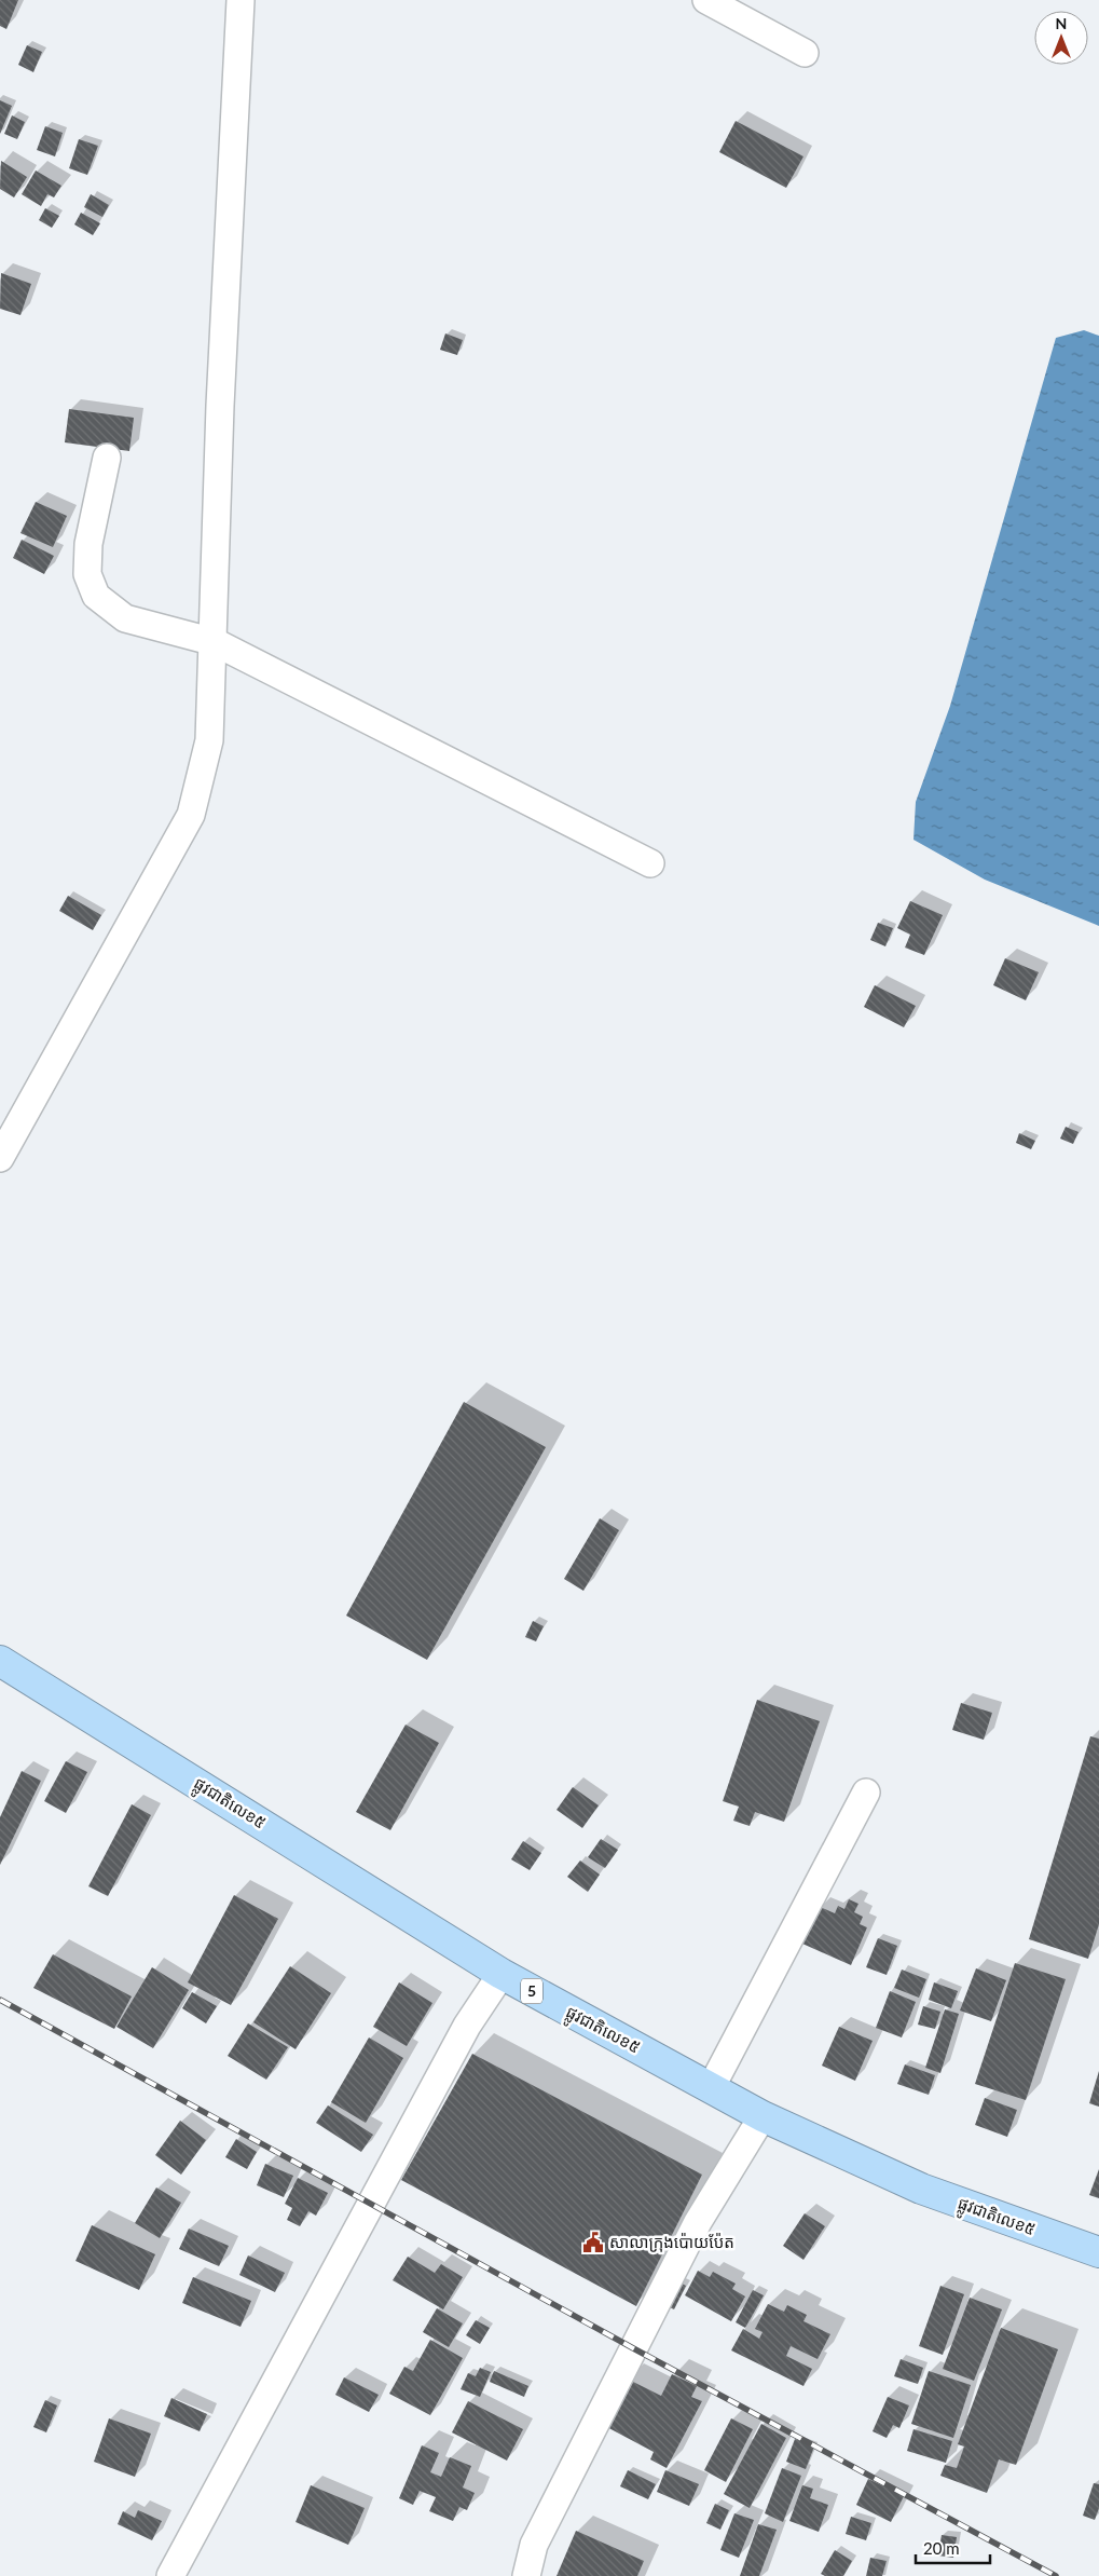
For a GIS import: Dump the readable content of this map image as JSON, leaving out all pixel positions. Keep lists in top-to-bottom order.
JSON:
{
  "streets": {
    "highway": ["ផ្លូវជាតិលេខ៥", "5"]
  },
  "places": {
    "public building": ["សាលាក្រុងប៉ោយប៉ែត"]
  },
  "scale_bar": "20 m",
  "north": "top"
}
